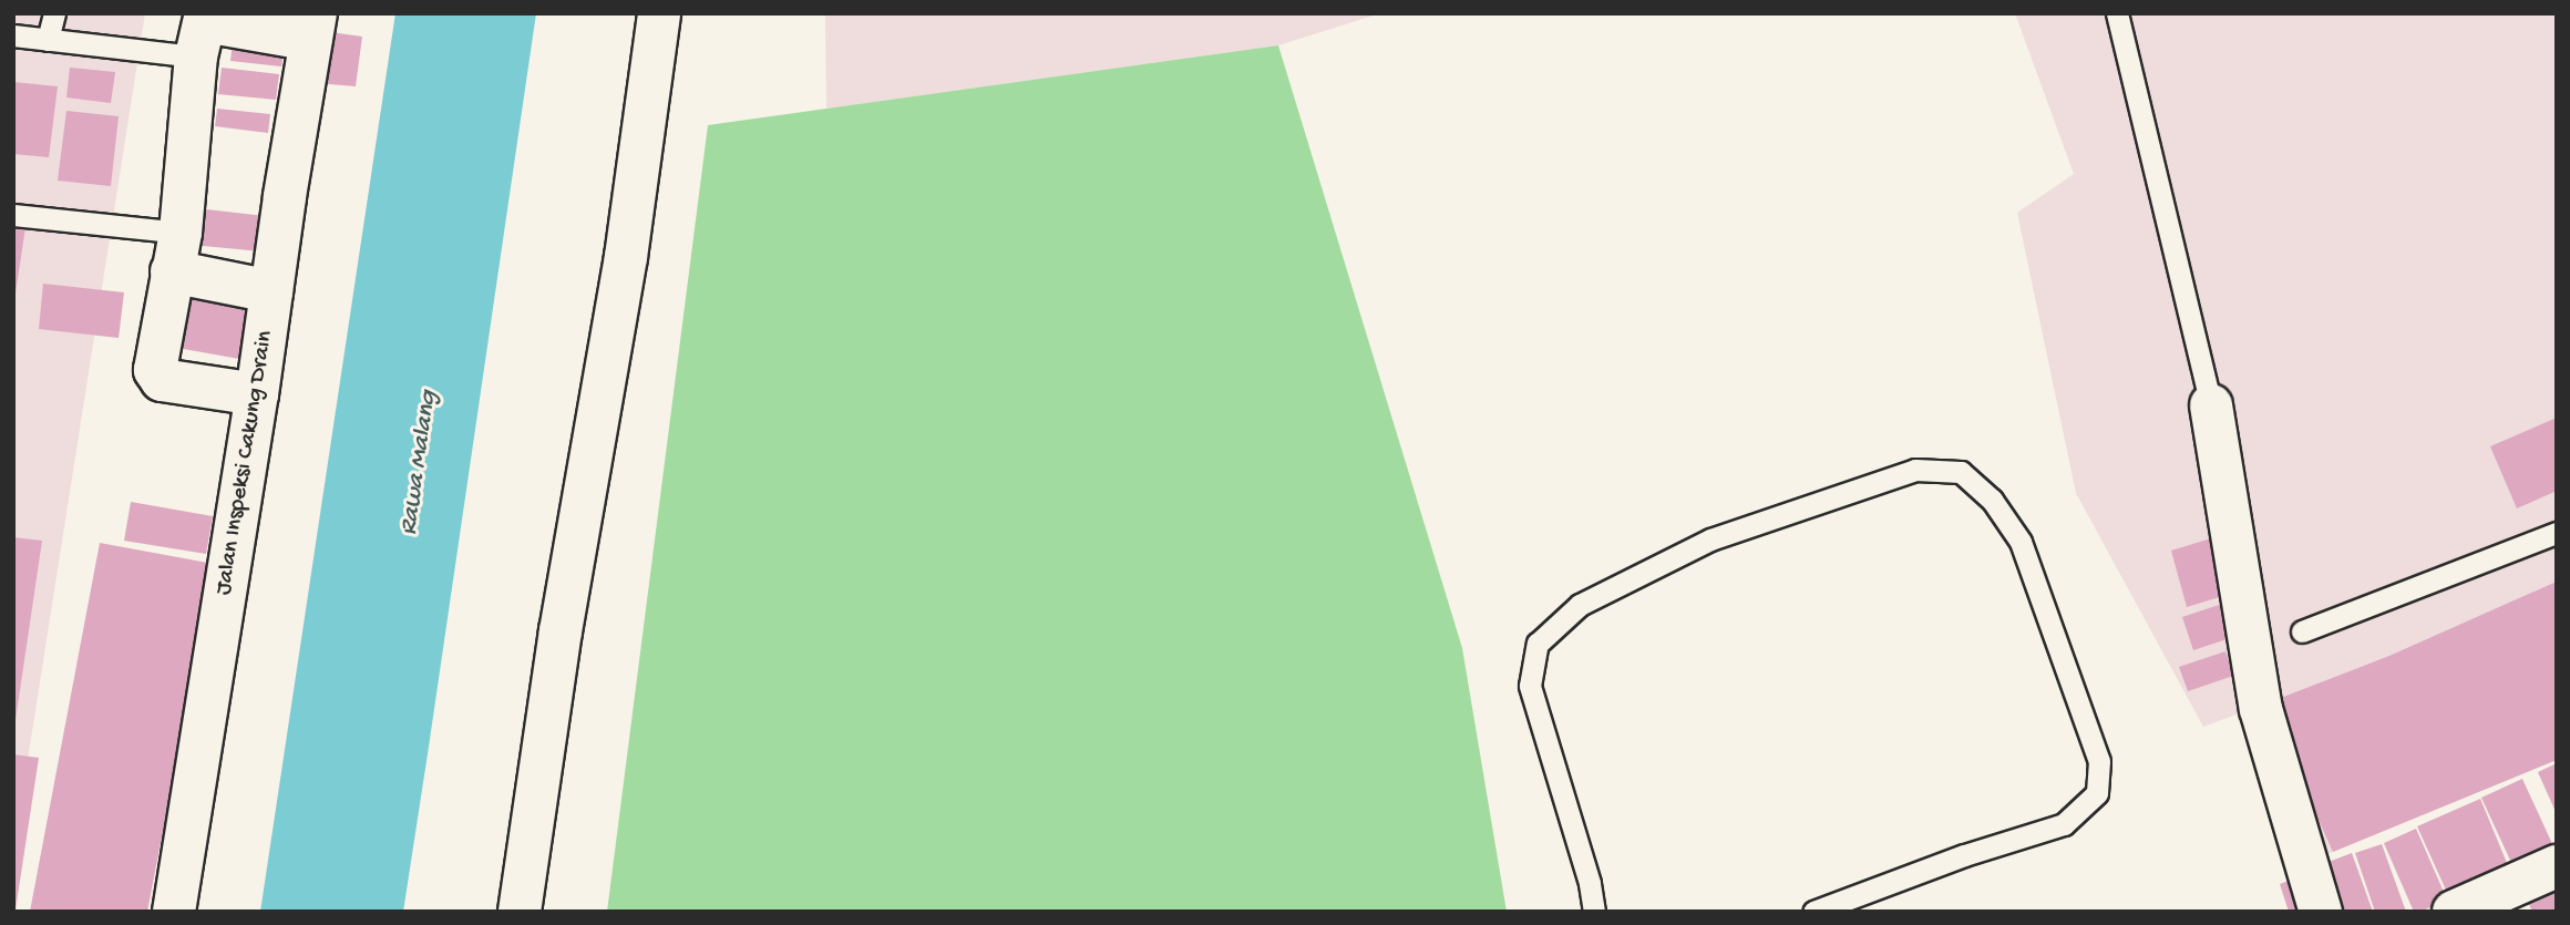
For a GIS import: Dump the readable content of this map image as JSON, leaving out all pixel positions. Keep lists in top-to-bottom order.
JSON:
{
  "streets": {
    "street": ["Jalan Inspeksi Cakung Drain"]
  },
  "water": ["Rawa Malang"]
}
